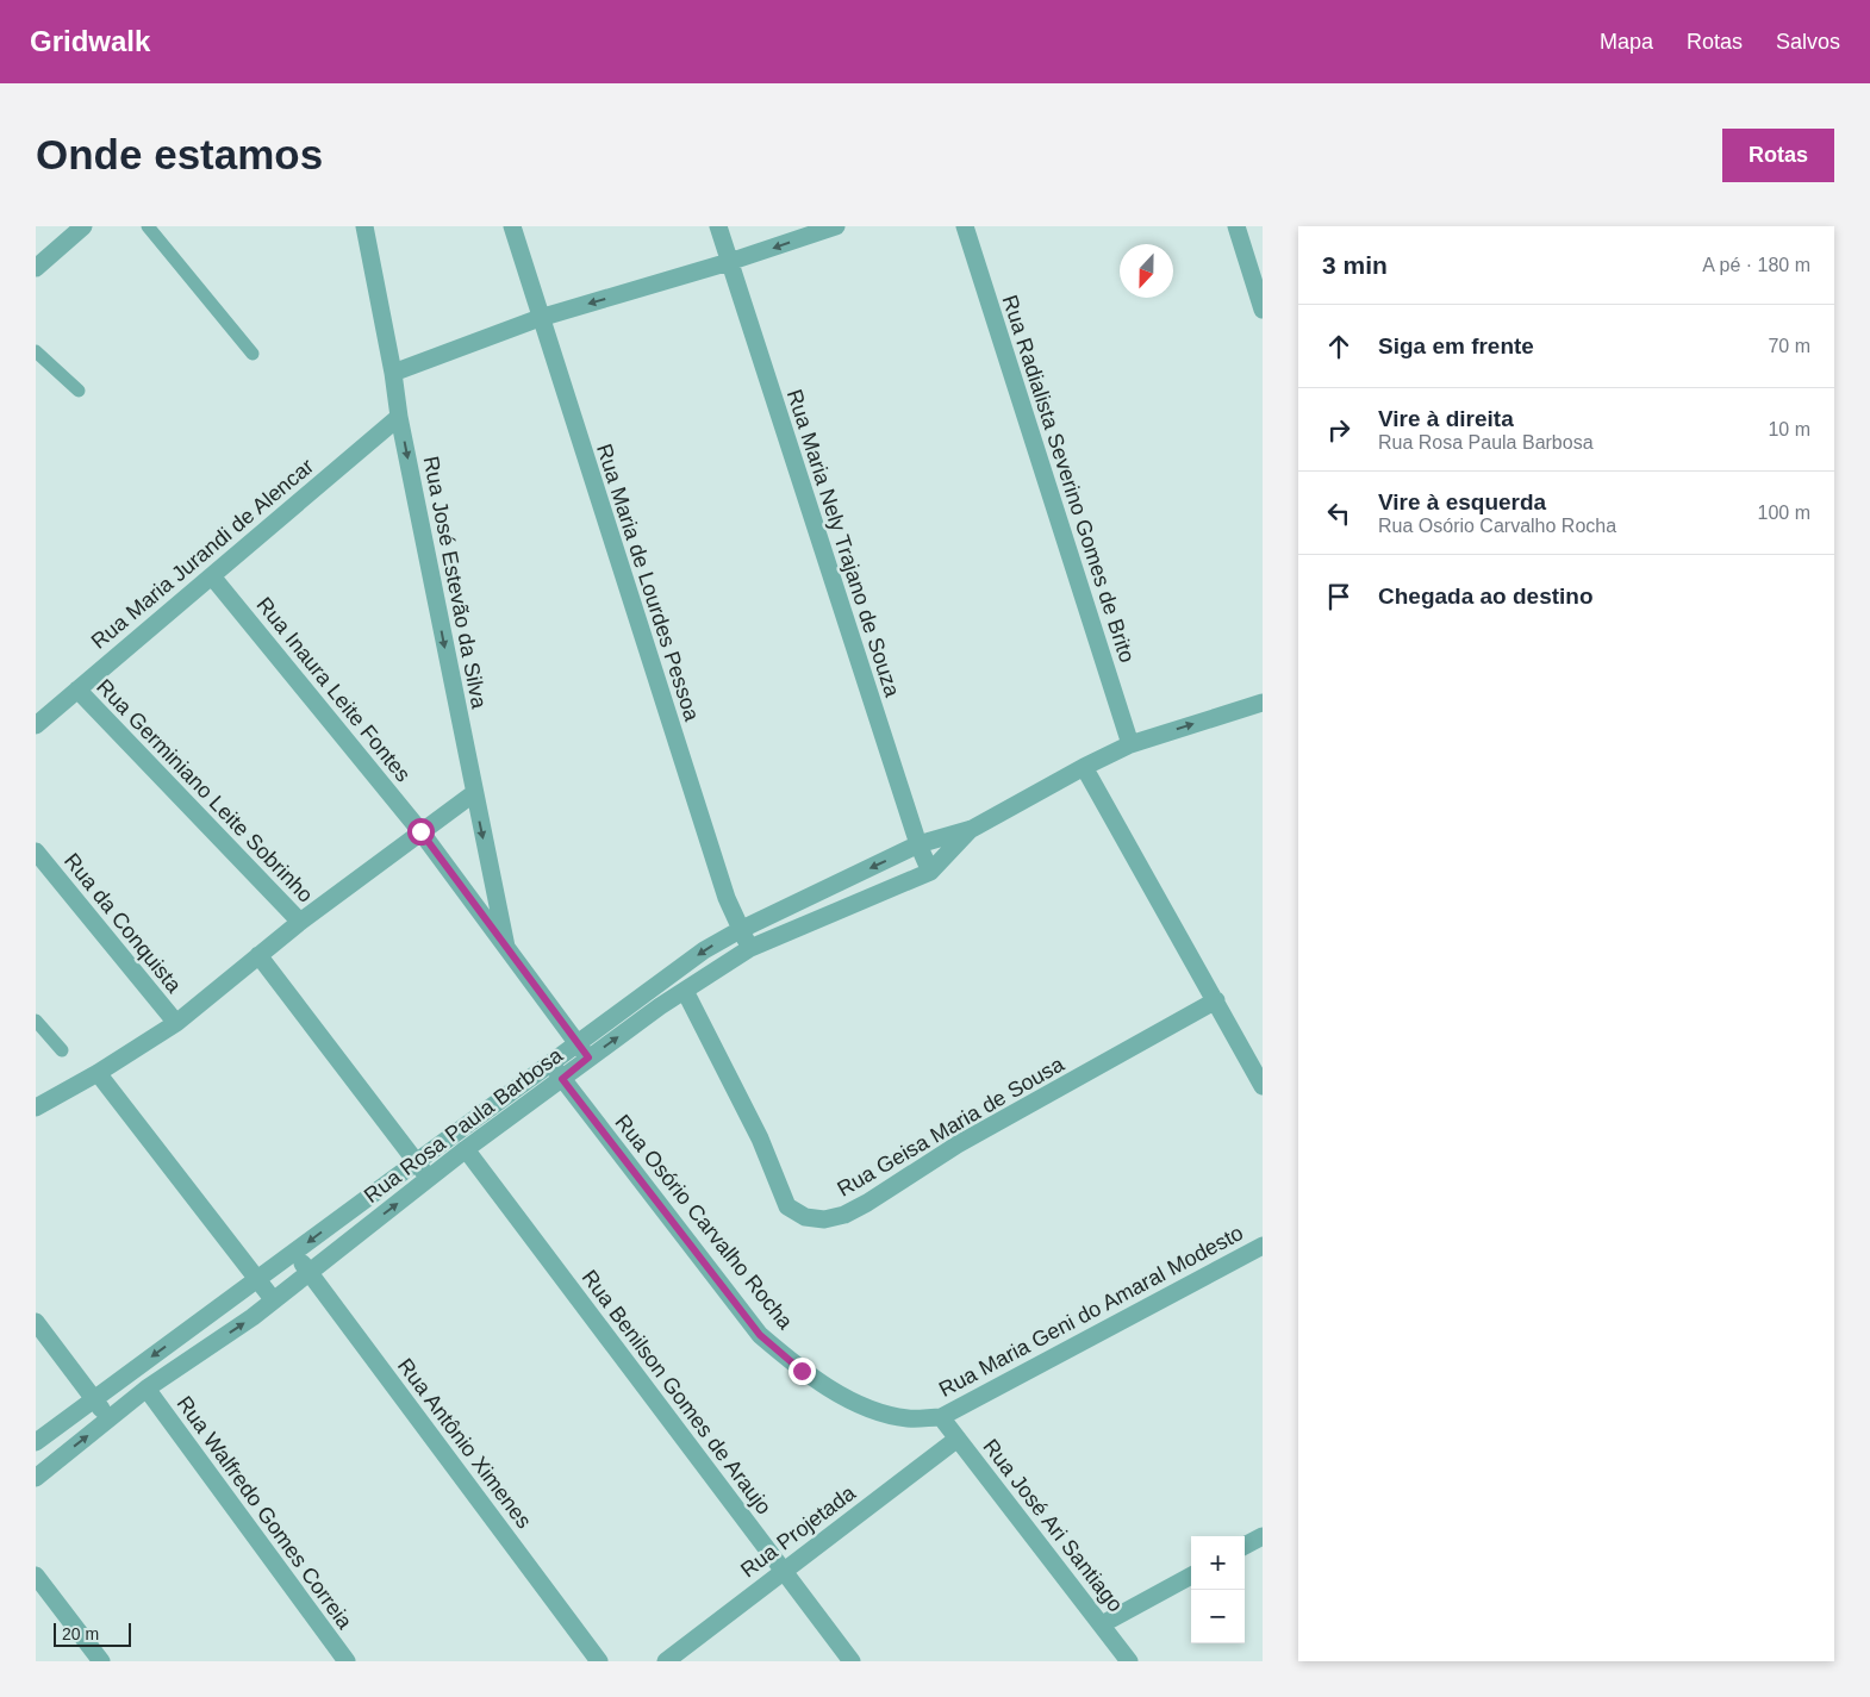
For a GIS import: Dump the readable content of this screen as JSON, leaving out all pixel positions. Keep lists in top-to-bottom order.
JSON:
{
  "streets": {
    "street": [
      "Rua Radialista Severino Gomes de Brito",
      "Rua Maria Nely Trajano de Souza",
      "Rua Maria Jurandi de Alencar",
      "Rua José Estevão da Silva",
      "Rua Maria de Lourdes Pessoa",
      "Rua Inaura Leite Fontes",
      "Rua Germiniano Leite Sobrinho",
      "Rua da Conquista",
      "Rua Rosa Paula Barbosa",
      "Rua Geisa Maria de Sousa",
      "Rua Osório Carvalho Rocha",
      "Rua Maria Geni do Amaral Modesto",
      "Rua Benilson Gomes de Araujo",
      "Rua Antônio Ximenes",
      "Rua Walfredo Gomes Correia",
      "Rua José Ari Santiago",
      "Rua Projetada"
    ]
  },
  "crossings": [
    ["Rua Radialista Severino Gomes de Brito", "Rua Rosa Paula Barbosa"],
    ["Rua Maria Nely Trajano de Souza", "Rua Rosa Paula Barbosa"],
    ["Rua Maria Jurandi de Alencar", "Rua José Estevão da Silva"],
    ["Rua Maria Jurandi de Alencar", "Rua Inaura Leite Fontes"],
    ["Rua Maria Jurandi de Alencar", "Rua Germiniano Leite Sobrinho"],
    ["Rua José Estevão da Silva", "Rua Inaura Leite Fontes"],
    ["Rua Maria de Lourdes Pessoa", "Rua Rosa Paula Barbosa"],
    ["Rua Inaura Leite Fontes", "Rua Rosa Paula Barbosa"],
    ["Rua Rosa Paula Barbosa", "Rua Geisa Maria de Sousa"],
    ["Rua Rosa Paula Barbosa", "Rua Osório Carvalho Rocha"],
    ["Rua Rosa Paula Barbosa", "Rua Benilson Gomes de Araujo"],
    ["Rua Rosa Paula Barbosa", "Rua Antônio Ximenes"],
    ["Rua Rosa Paula Barbosa", "Rua Walfredo Gomes Correia"],
    ["Rua Osório Carvalho Rocha", "Rua Maria Geni do Amaral Modesto"],
    ["Rua Osório Carvalho Rocha", "Rua José Ari Santiago"],
    ["Rua Maria Geni do Amaral Modesto", "Rua José Ari Santiago"],
    ["Rua Benilson Gomes de Araujo", "Rua Projetada"],
    ["Rua José Ari Santiago", "Rua Projetada"]
  ],
  "one_way": ["Rua José Estevão da Silva"],
  "scale_bar": "20 m",
  "north": "bottom",
  "page": {
    "header": "Gridwalk",
    "nav": ["Mapa", "Rotas", "Salvos"],
    "buttons": "Rotas",
    "title": "Onde estamos",
    "heading": ["3 min", "A pé · 180 m"],
    "list": [
      ["Siga em frente", "70 m"],
      ["Vire à direita", "Rua Rosa Paula Barbosa", "10 m"],
      ["Vire à esquerda", "Rua Osório Carvalho Rocha", "100 m"],
      "Chegada ao destino"
    ],
    "map_buttons": ["+", "−"],
    "scale": "20 m"
  }
}
